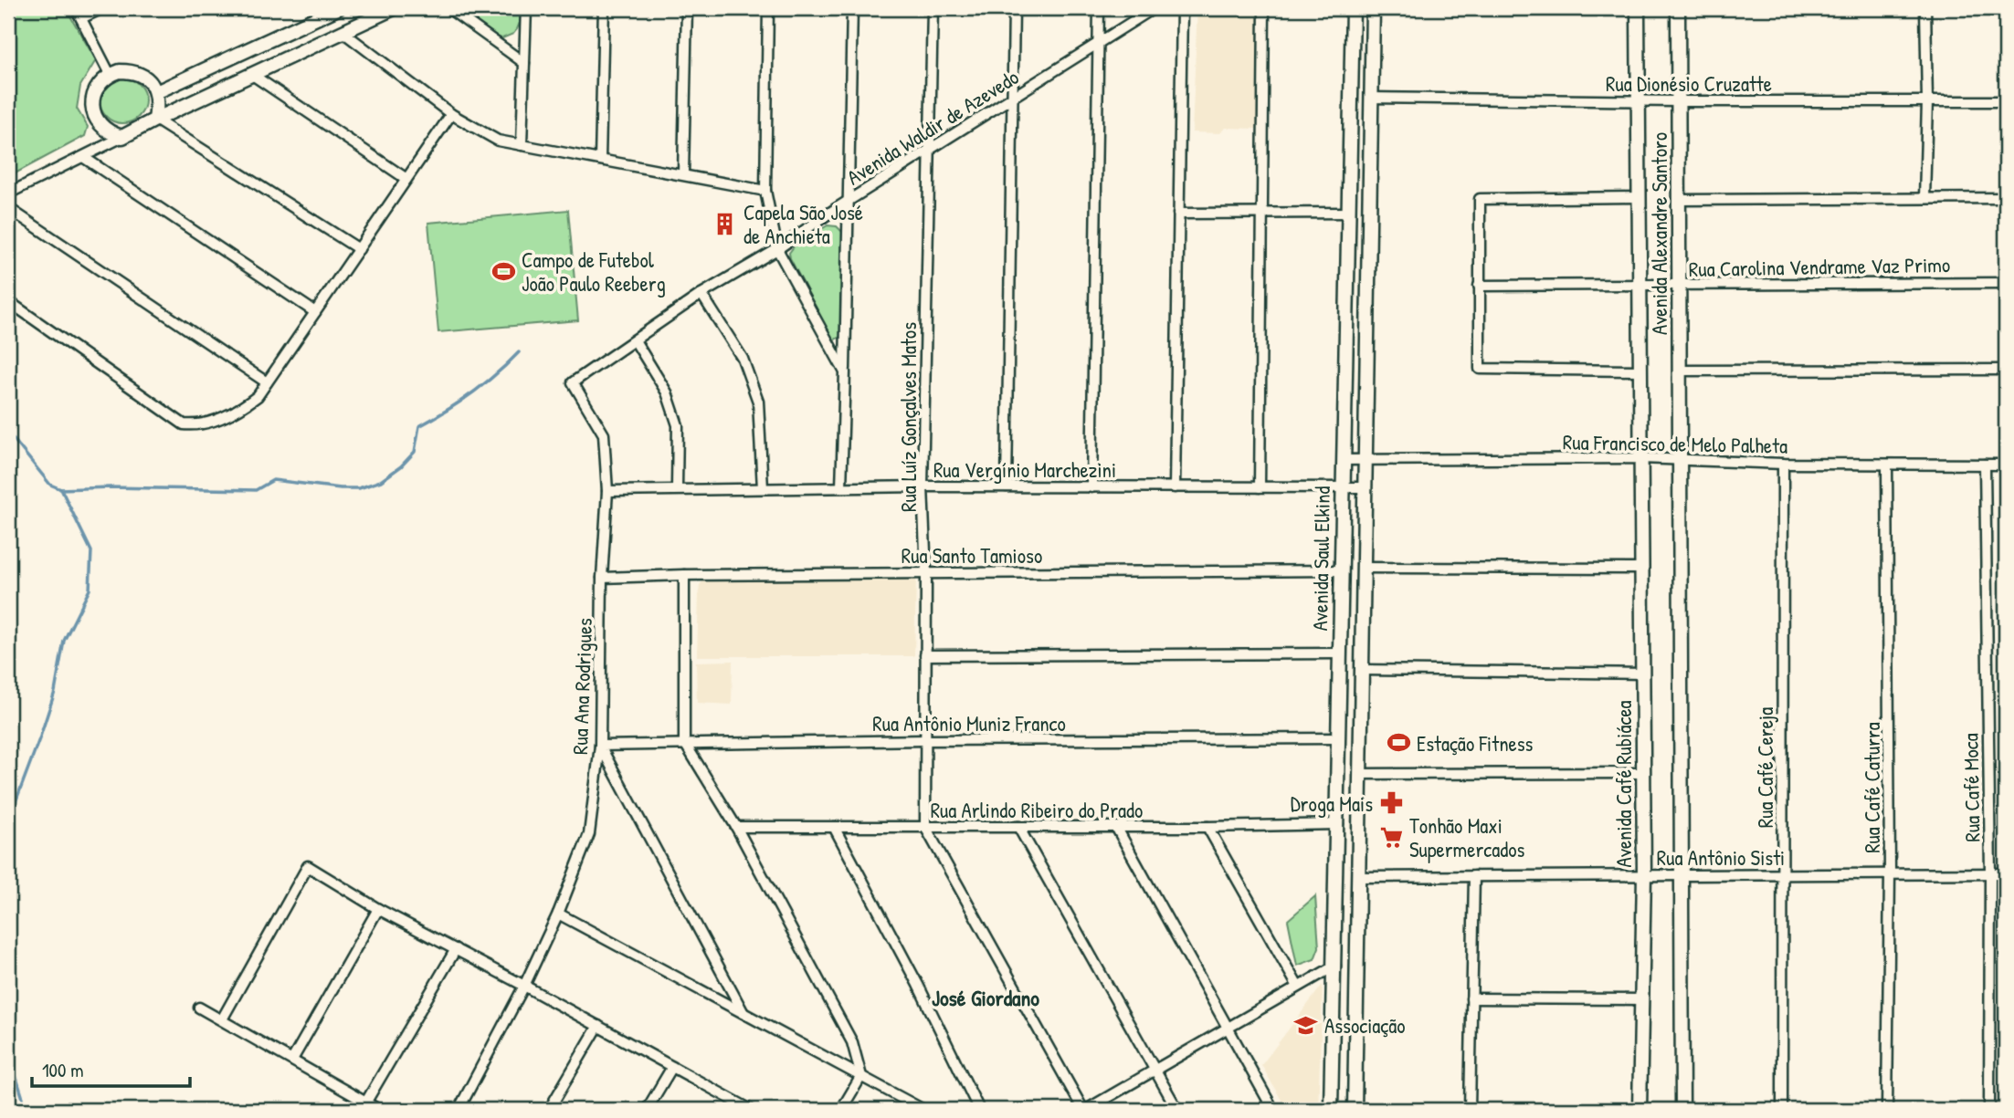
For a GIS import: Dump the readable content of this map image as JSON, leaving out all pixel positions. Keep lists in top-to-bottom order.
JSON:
{
  "streets": {
    "street": [
      "Rua Dionésio Cruzatte",
      "Avenida Waldir de Azevedo",
      "Avenida Alexandre Santoro",
      "Rua Carolina Vendrame Vaz Primo",
      "Rua Luíz Gonçalves Matos",
      "Rua Francisco de Melo Palheta",
      "Rua Vergínio Marchezini",
      "Rua Santo Tamioso",
      "Avenida Saul Elkind",
      "Rua Ana Rodrigues",
      "Rua Antônio Muniz Franco",
      "Rua Café Cereja",
      "Avenida Café Rubiácea",
      "Rua Café Caturra",
      "Rua Café Moca",
      "Rua Arlindo Ribeiro do Prado",
      "Rua Antônio Sisti"
    ]
  },
  "crossings": [
    ["Rua Dionésio Cruzatte", "Avenida Alexandre Santoro"],
    ["Rua Dionésio Cruzatte", "Avenida Saul Elkind"],
    ["Avenida Waldir de Azevedo", "Rua Luíz Gonçalves Matos"],
    ["Avenida Waldir de Azevedo", "Rua Ana Rodrigues"],
    ["Avenida Alexandre Santoro", "Rua Carolina Vendrame Vaz Primo"],
    ["Avenida Alexandre Santoro", "Rua Francisco de Melo Palheta"],
    ["Avenida Alexandre Santoro", "Avenida Café Rubiácea"],
    ["Rua Luíz Gonçalves Matos", "Rua Vergínio Marchezini"],
    ["Rua Luíz Gonçalves Matos", "Rua Santo Tamioso"],
    ["Rua Luíz Gonçalves Matos", "Rua Antônio Muniz Franco"],
    ["Rua Luíz Gonçalves Matos", "Rua Arlindo Ribeiro do Prado"],
    ["Rua Francisco de Melo Palheta", "Avenida Saul Elkind"],
    ["Rua Francisco de Melo Palheta", "Rua Café Cereja"],
    ["Rua Francisco de Melo Palheta", "Avenida Café Rubiácea"],
    ["Rua Francisco de Melo Palheta", "Rua Café Caturra"],
    ["Rua Francisco de Melo Palheta", "Rua Café Moca"],
    ["Rua Vergínio Marchezini", "Avenida Saul Elkind"],
    ["Rua Vergínio Marchezini", "Rua Ana Rodrigues"],
    ["Rua Santo Tamioso", "Avenida Saul Elkind"],
    ["Rua Santo Tamioso", "Rua Ana Rodrigues"],
    ["Avenida Saul Elkind", "Rua Antônio Muniz Franco"],
    ["Avenida Saul Elkind", "Rua Arlindo Ribeiro do Prado"],
    ["Avenida Saul Elkind", "Rua Antônio Sisti"],
    ["Rua Ana Rodrigues", "Rua Antônio Muniz Franco"],
    ["Rua Café Cereja", "Rua Antônio Sisti"],
    ["Avenida Café Rubiácea", "Rua Antônio Sisti"],
    ["Rua Café Caturra", "Rua Antônio Sisti"],
    ["Rua Café Moca", "Rua Antônio Sisti"]
  ],
  "districts": ["José Giordano"],
  "places": {
    "building": ["Capela São José de Anchieta"],
    "sports": ["Campo de Futebol João Paulo Reeberg", "Estação Fitness"],
    "pharmacy": ["Droga Mais"],
    "supermarket": ["Tonhão Maxi Supermercados"],
    "school or university": ["Associação"]
  },
  "scale_bar": "100 m"
}
